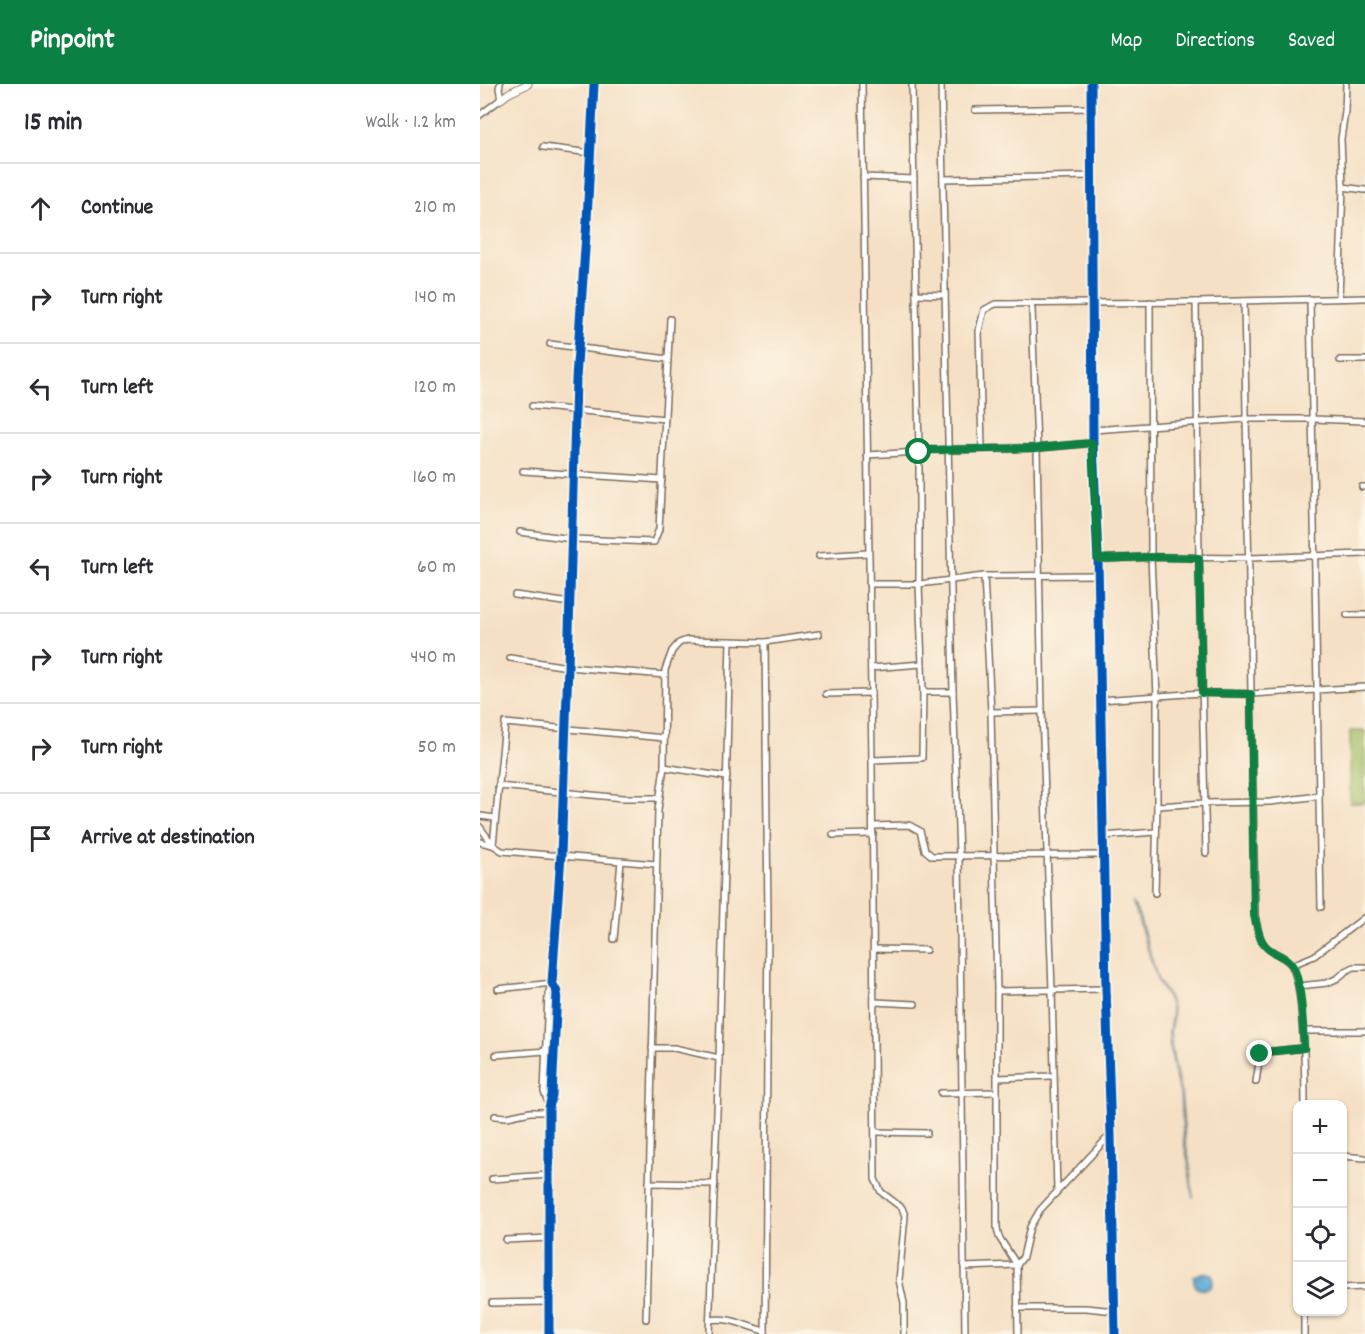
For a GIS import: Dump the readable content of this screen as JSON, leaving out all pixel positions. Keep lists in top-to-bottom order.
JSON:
{
  "page": {
    "header": "Pinpoint",
    "nav": ["Map", "Directions", "Saved"],
    "heading": ["15 min", "Walk · 1.2 km"],
    "list": [
      ["Continue", "210 m"],
      ["Turn right", "140 m"],
      ["Turn left", "120 m"],
      ["Turn right", "160 m"],
      ["Turn left", "60 m"],
      ["Turn right", "440 m"],
      ["Turn right", "50 m"],
      "Arrive at destination"
    ],
    "map_buttons": ["+", "−"]
  }
}
